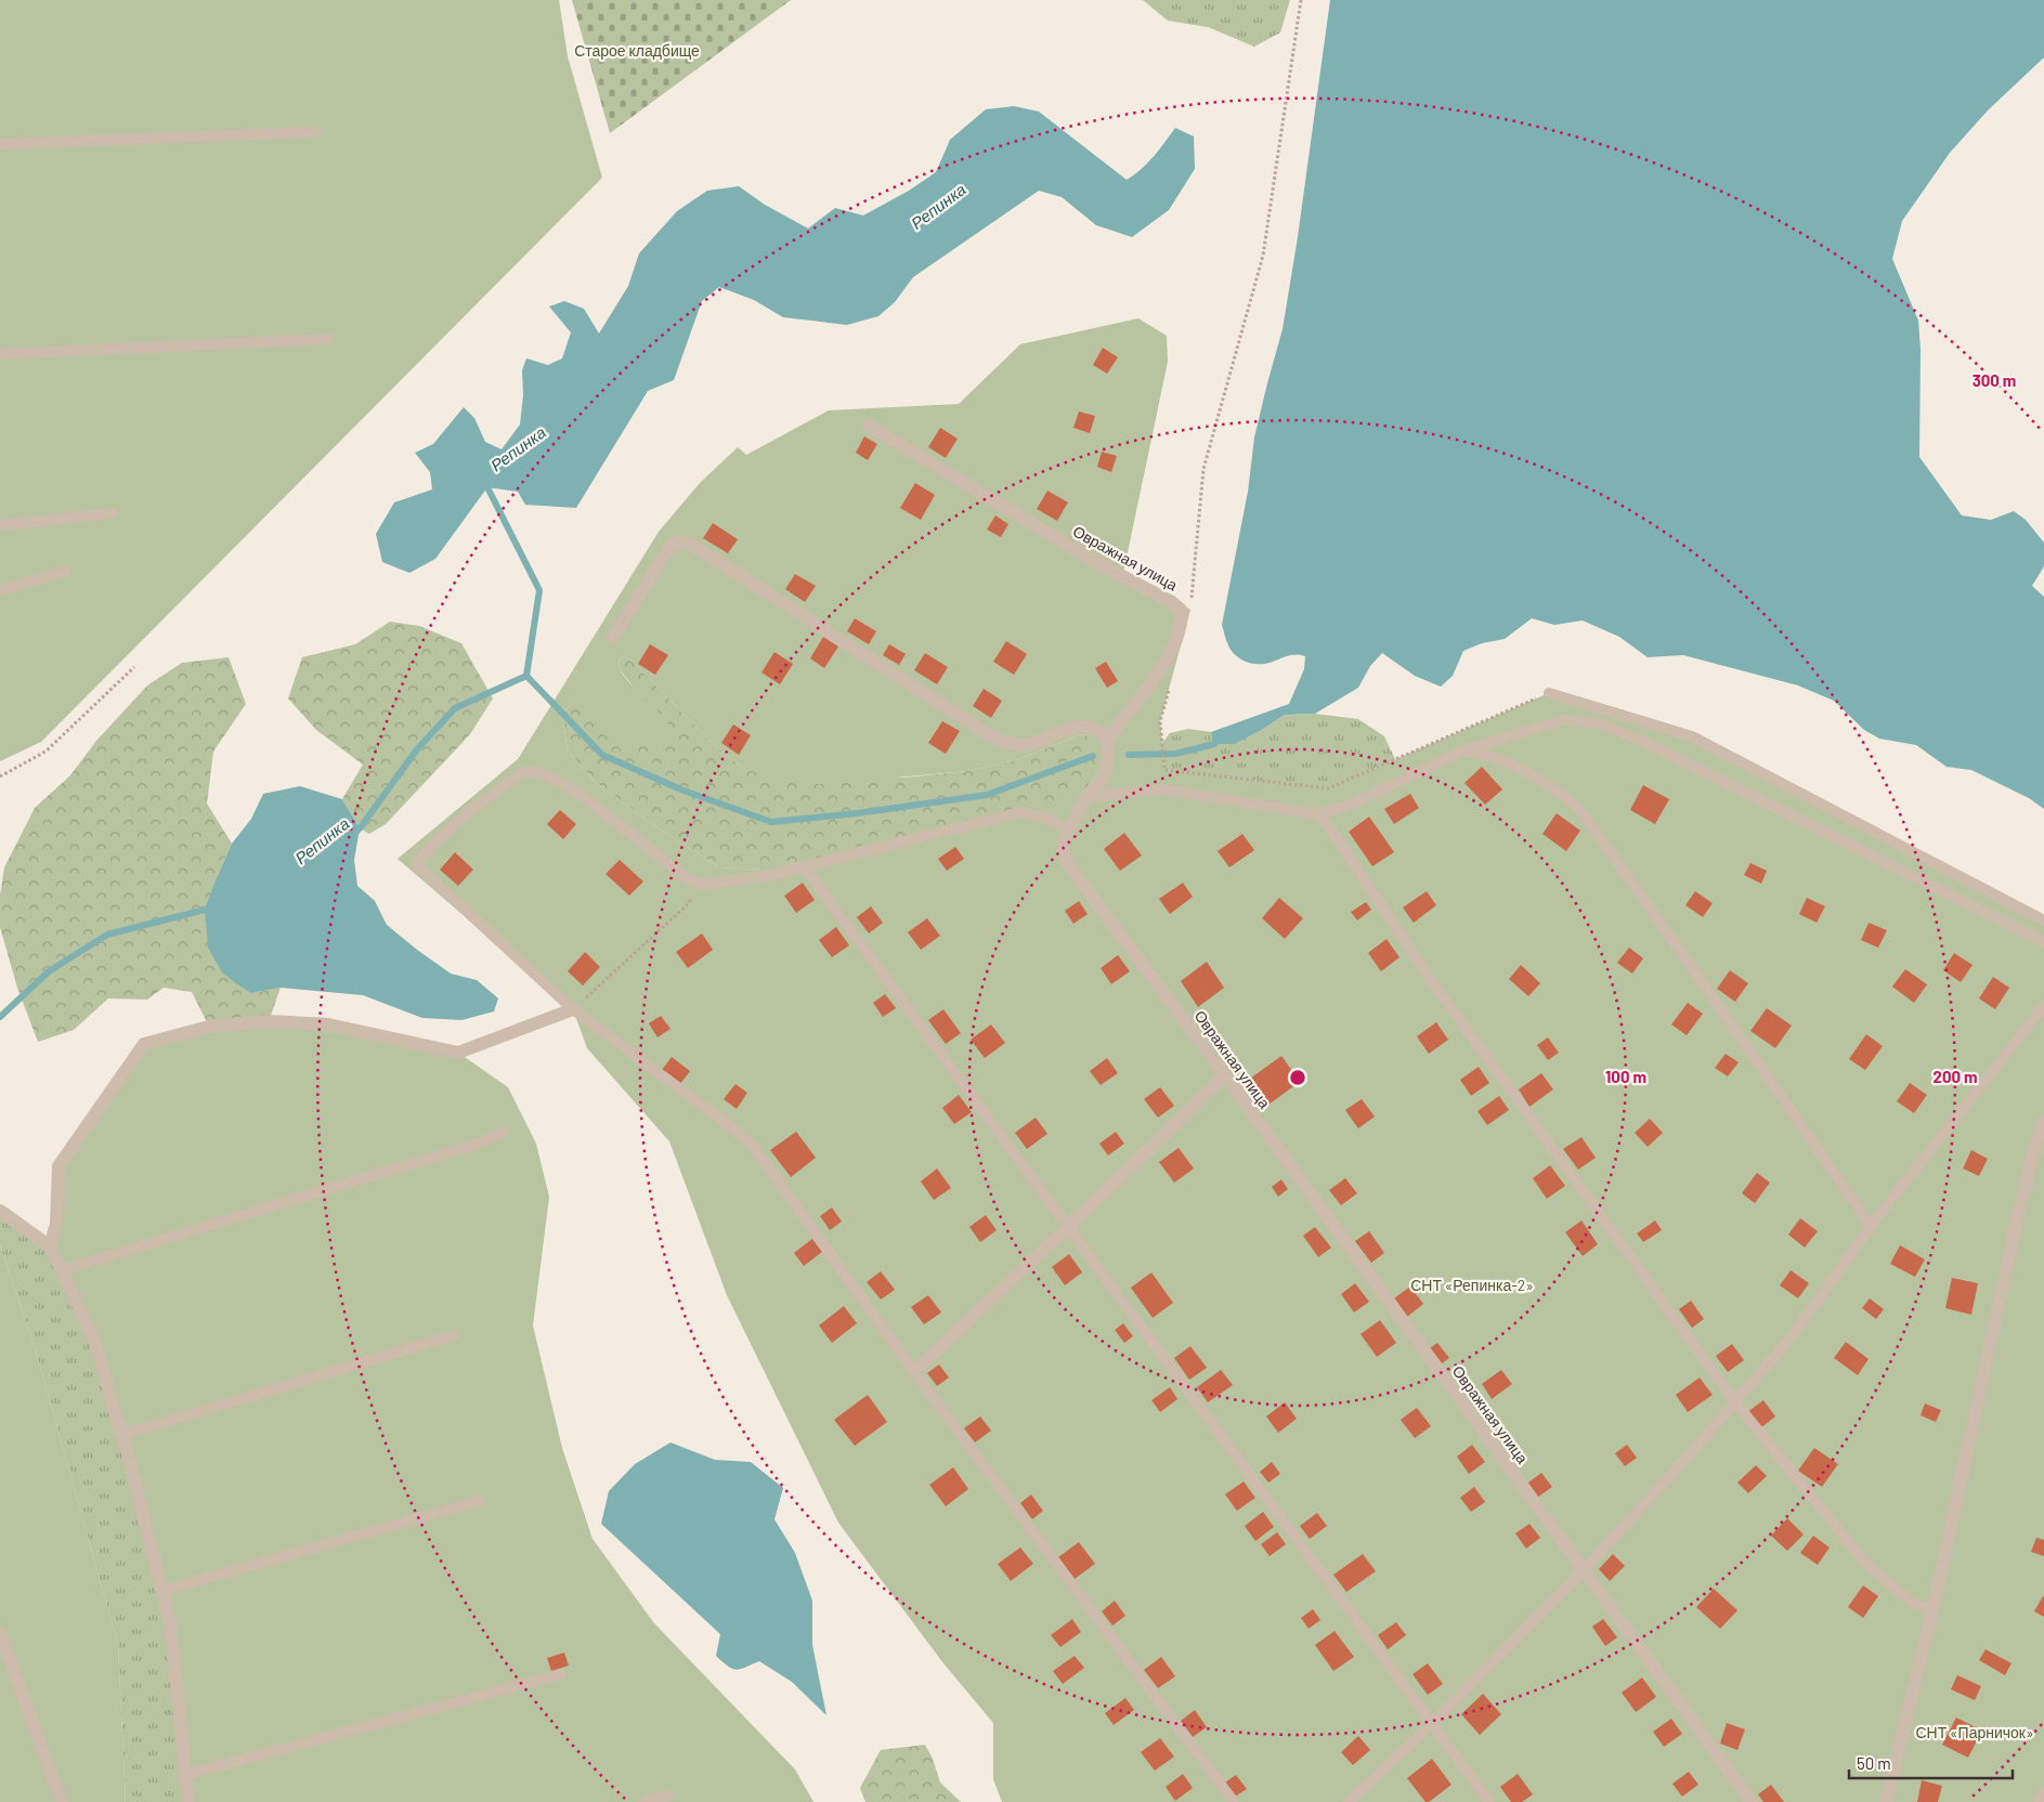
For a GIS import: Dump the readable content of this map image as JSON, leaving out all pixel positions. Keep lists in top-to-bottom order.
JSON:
{
  "streets": {
    "street": ["Овражная улица"]
  },
  "water": ["Репинка"],
  "parks": ["Старое кладбище", "СНТ «Репинка-2»", "СНТ «Парничок»"],
  "scale_bar": "50 m",
  "rings": ["300 m", "100 m", "200 m"]
}
